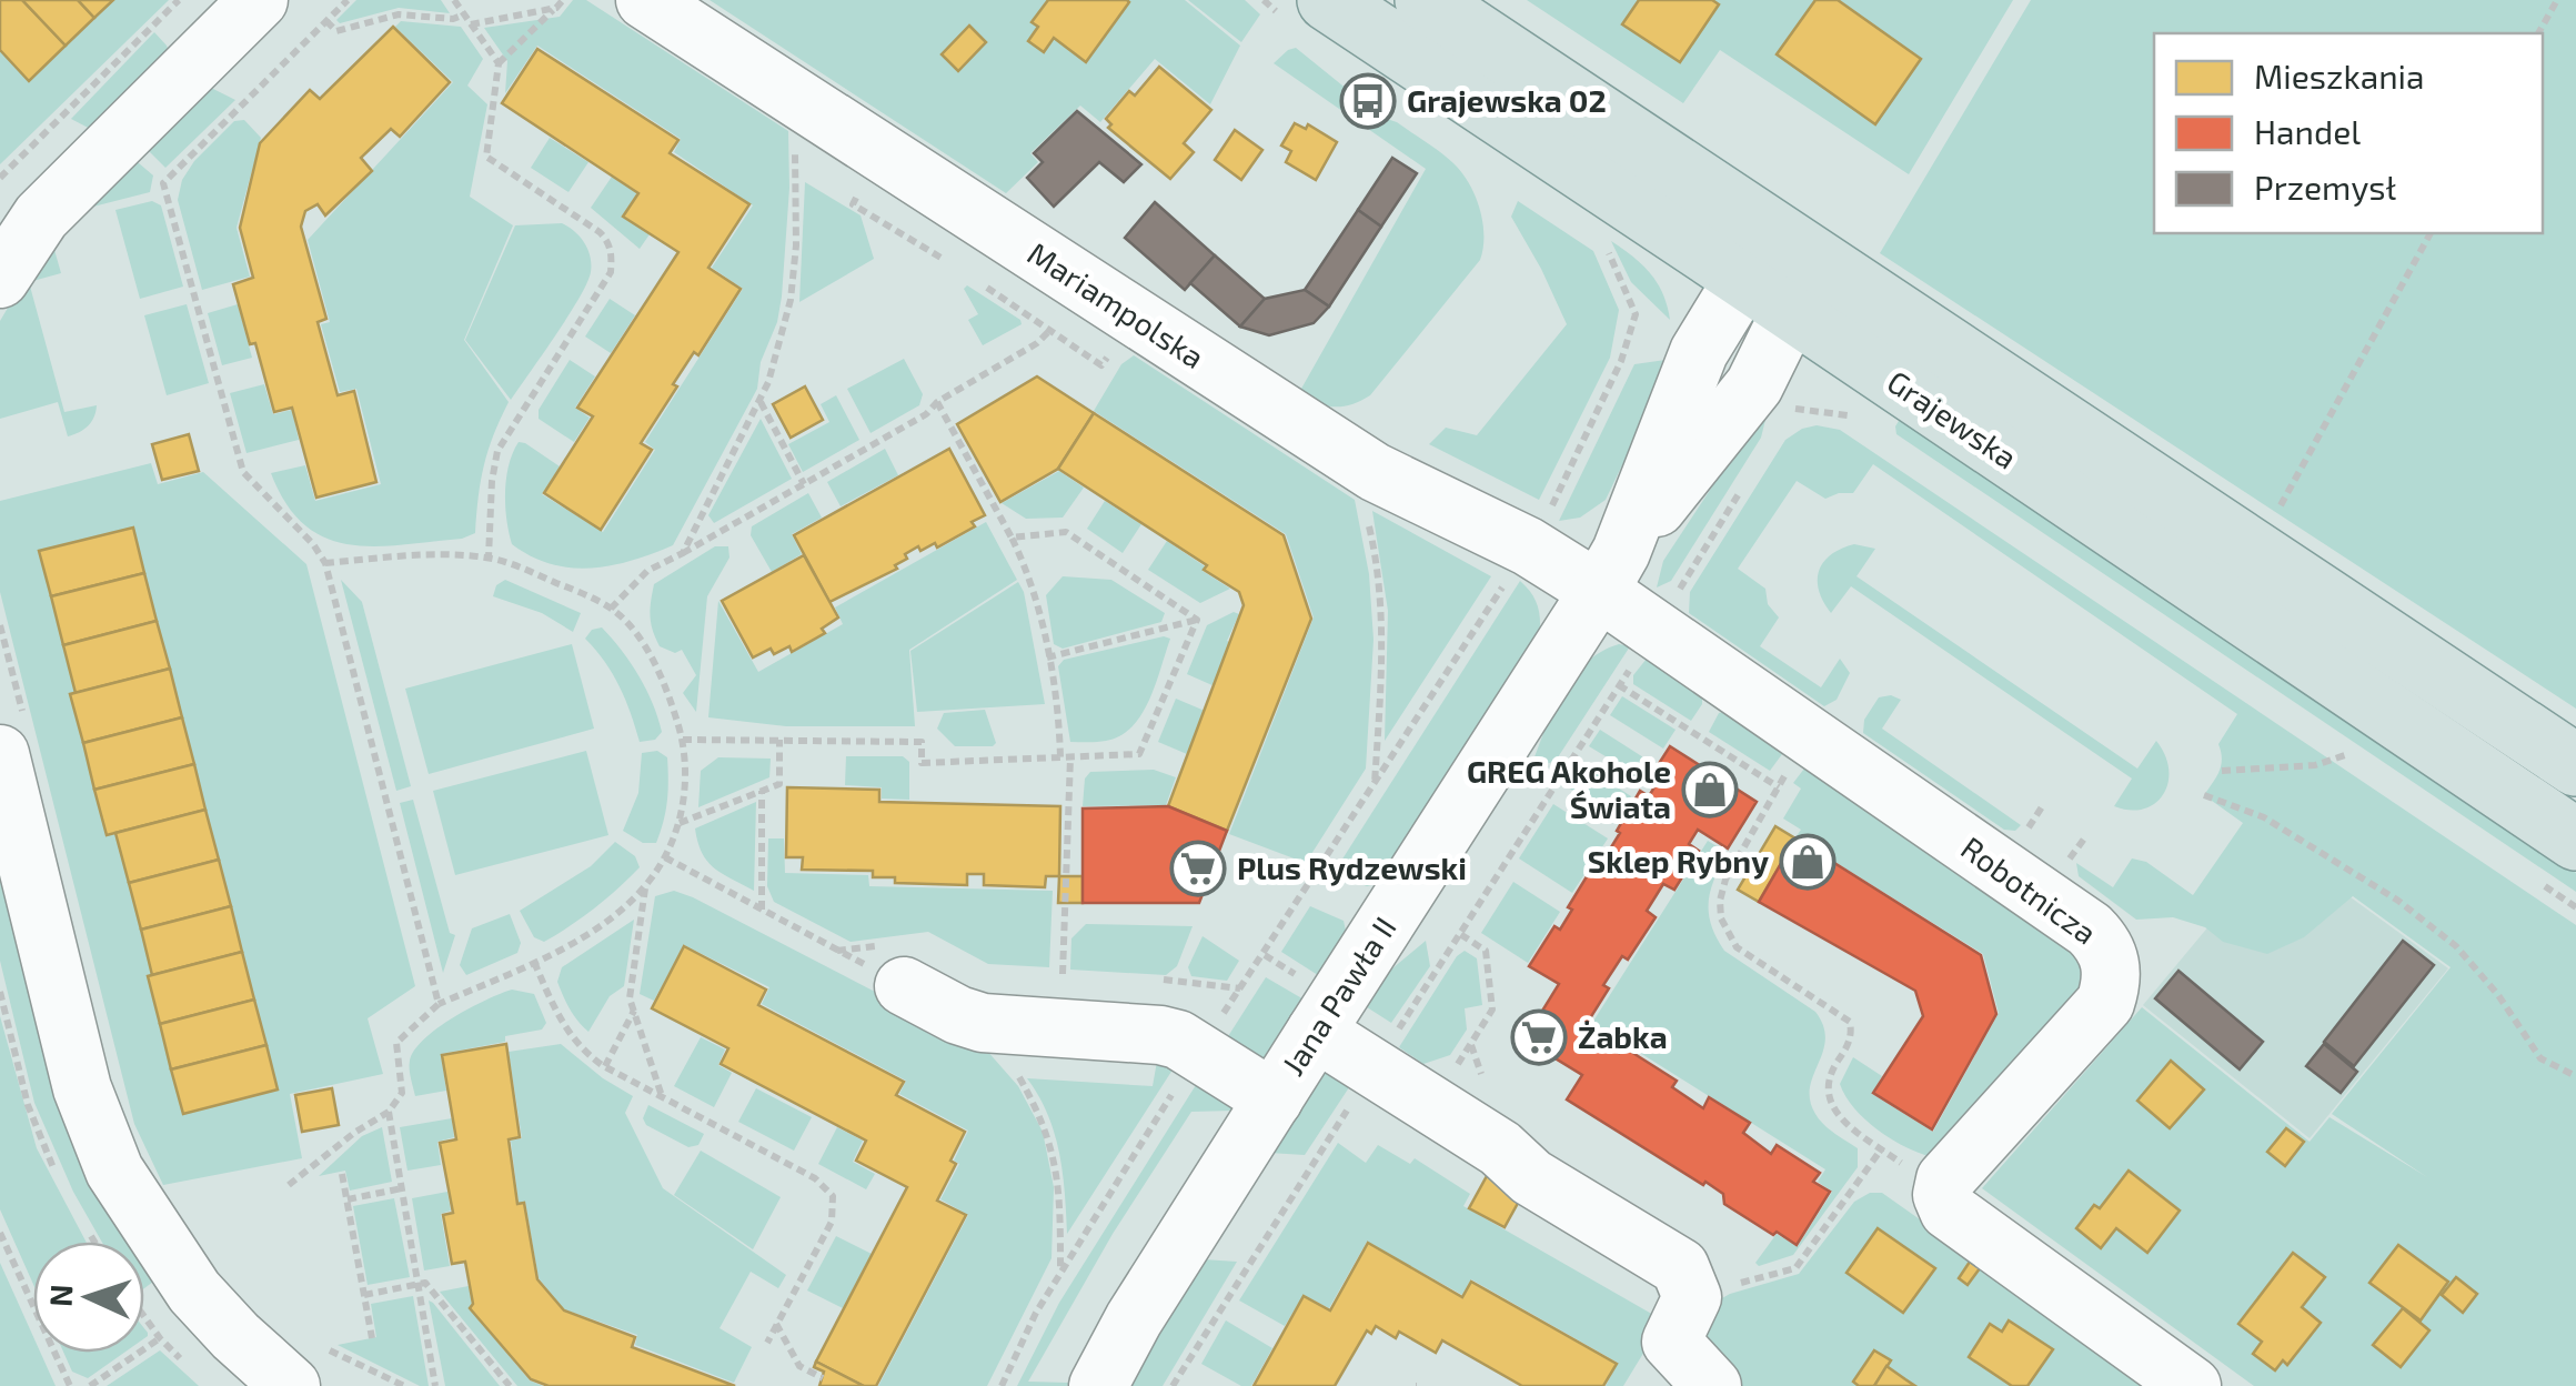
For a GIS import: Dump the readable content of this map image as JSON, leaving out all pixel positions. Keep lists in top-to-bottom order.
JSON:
{
  "streets": {
    "main road": ["Grajewska"],
    "street": ["Mariampolska", "Robotnicza", "Jana Pawła II"]
  },
  "crossings": [
    ["Mariampolska", "Robotnicza"],
    ["Mariampolska", "Jana Pawła II"],
    ["Grajewska", "Jana Pawła II"],
    ["Robotnicza", "Jana Pawła II"]
  ],
  "places": {
    "bus stop": ["Grajewska 02"],
    "shop": ["GREG Akohole Świata", "Sklep Rybny"],
    "supermarket": ["Plus Rydzewski", "Żabka"]
  },
  "legend": ["Mieszkania", "Handel", "Przemysł"],
  "north": "left"
}
